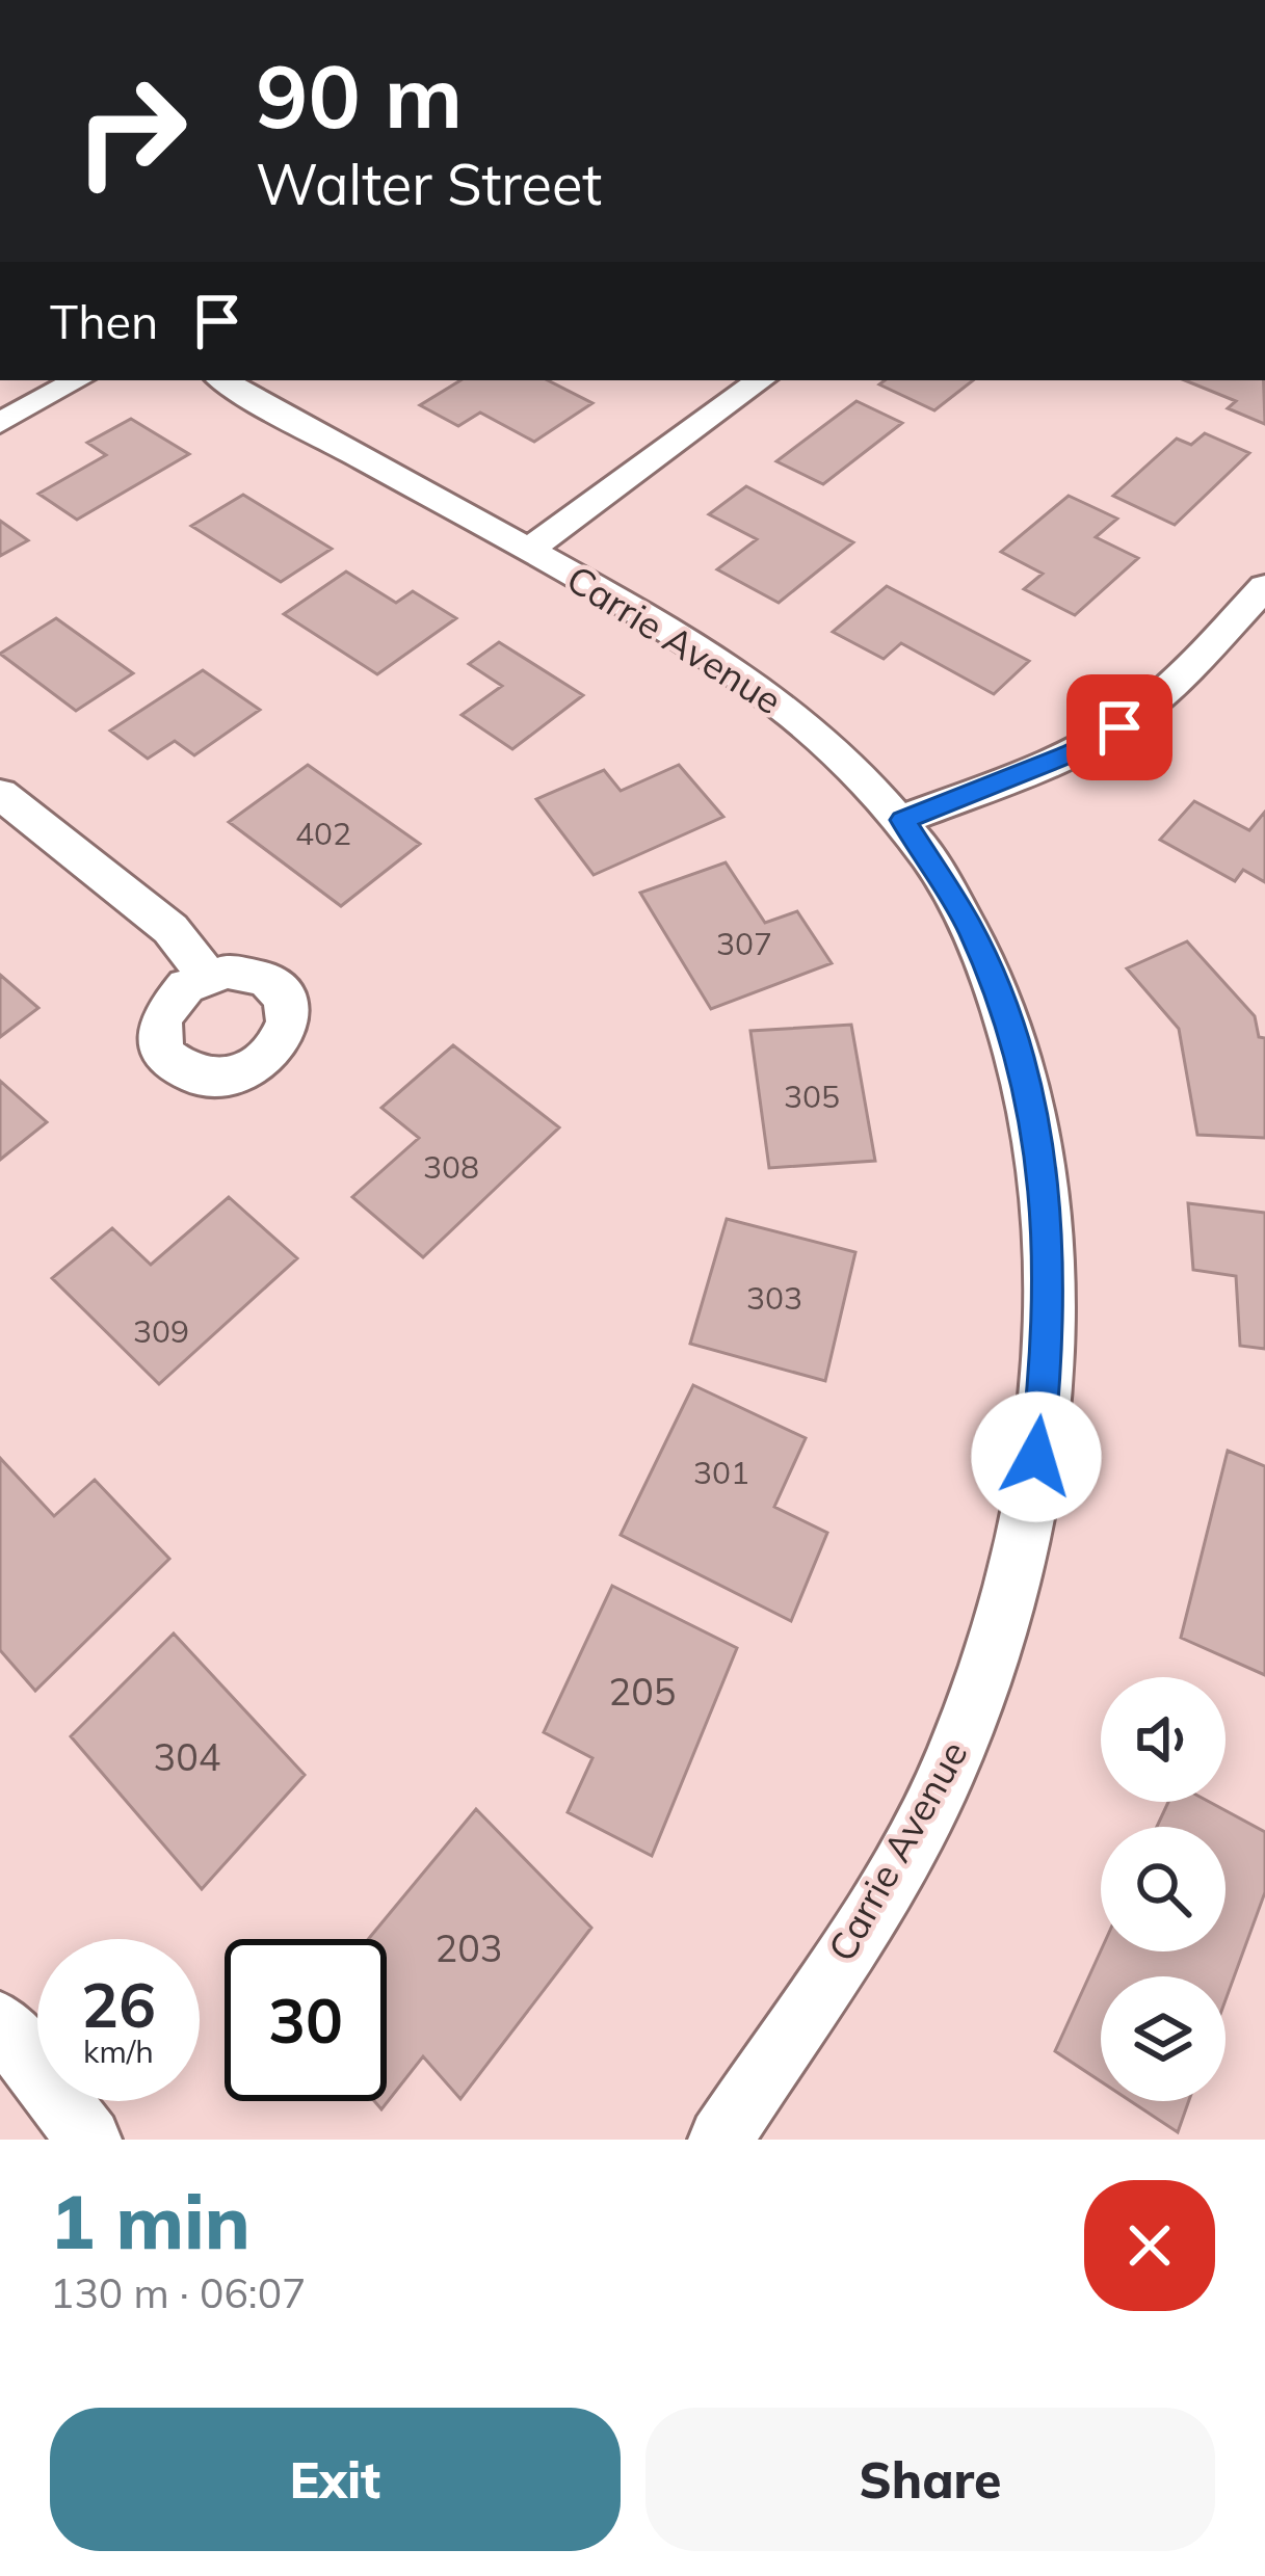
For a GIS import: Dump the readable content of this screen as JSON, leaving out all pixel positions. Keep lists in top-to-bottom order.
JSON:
{
  "streets": {
    "street": ["Carrie Avenue"]
  },
  "house_numbers": [
    "402",
    "307",
    "305",
    "308",
    "303",
    "309",
    "301",
    "205",
    "304",
    "203"
  ],
  "page": {
    "turn": ["90 m", "Walter Street"],
    "then": "Then",
    "speed": "26 km/h",
    "limit": "30",
    "heading": ["1 min", "130 m · 06:07"],
    "buttons": ["Exit", "Share"]
  }
}
